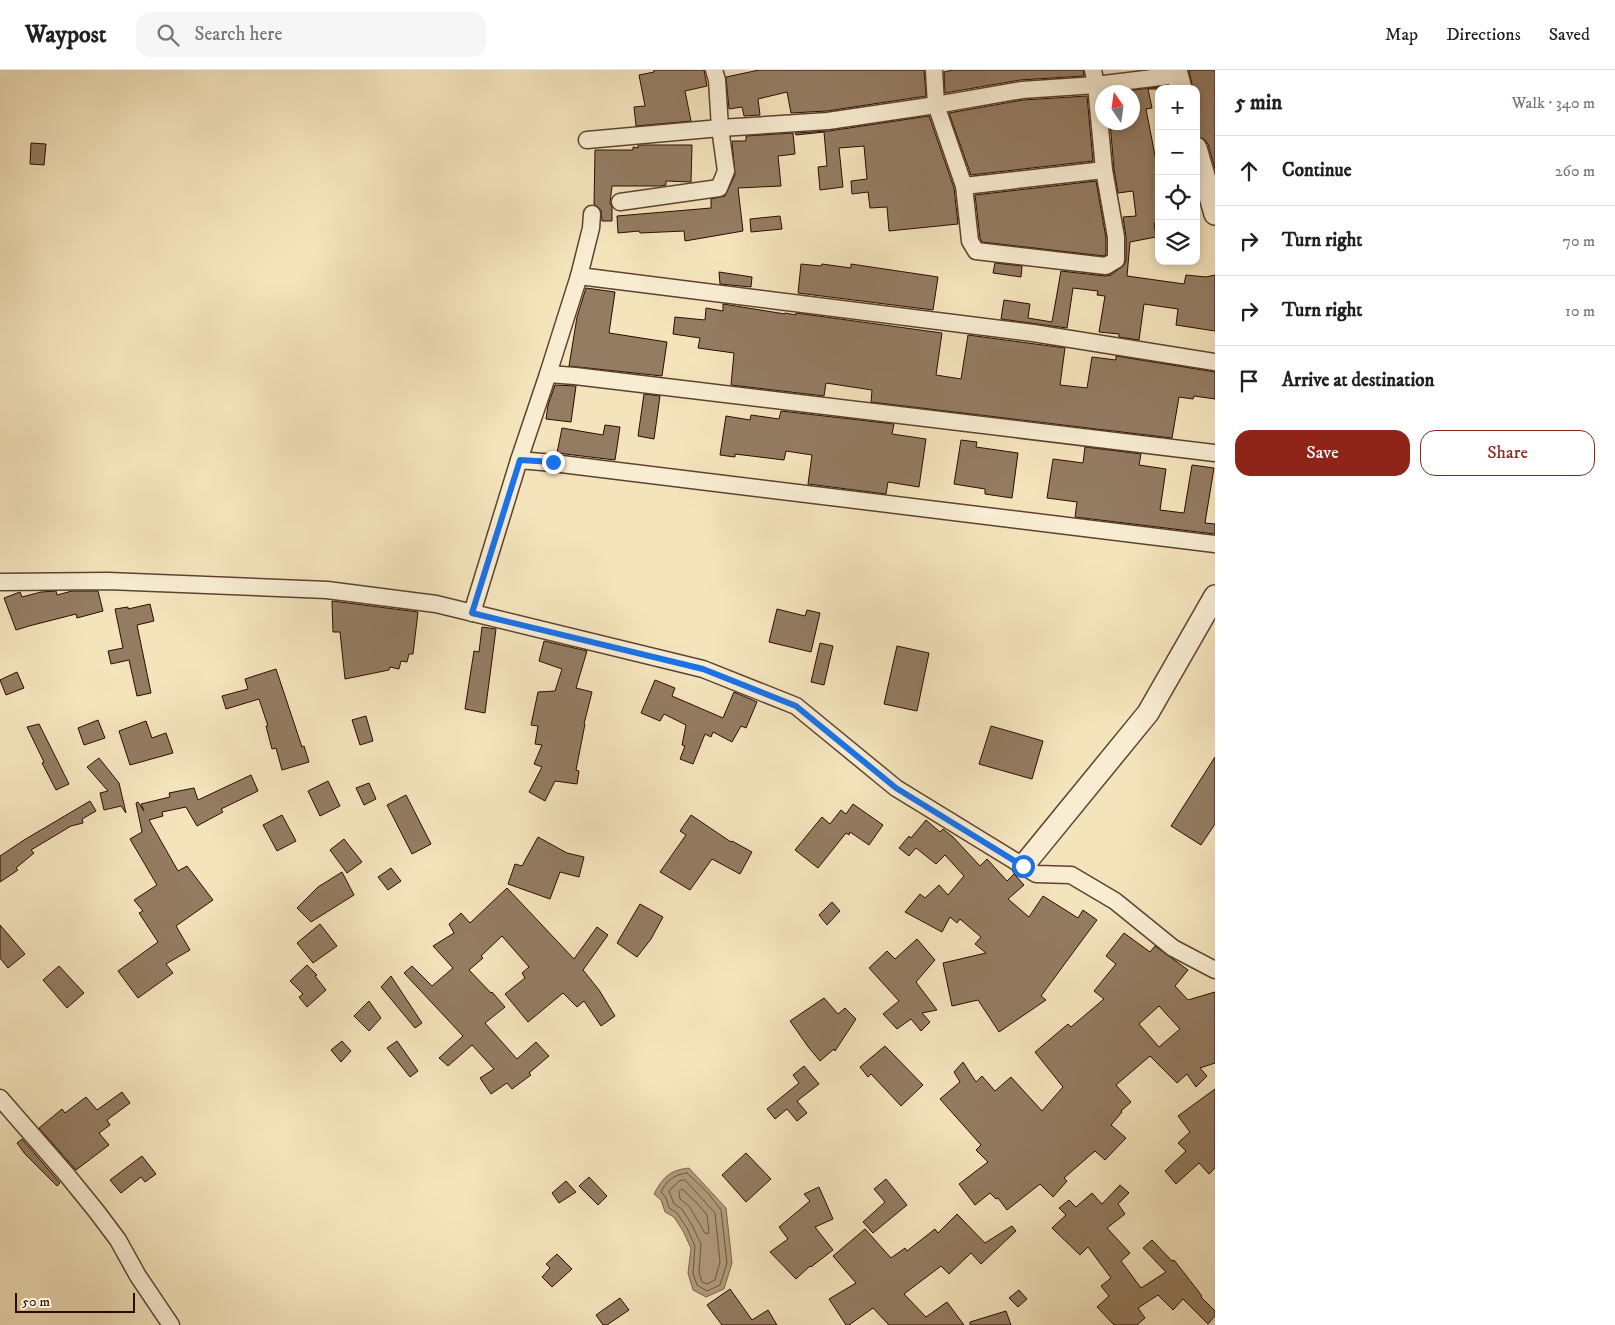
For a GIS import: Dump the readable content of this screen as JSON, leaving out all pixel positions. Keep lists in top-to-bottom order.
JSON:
{
  "scale_bar": "50 m",
  "north": "top",
  "page": {
    "header": "Waypost",
    "search": "Search here",
    "nav": ["Map", "Directions", "Saved"],
    "heading": ["5 min", "Walk · 340 m"],
    "map_buttons": ["+", "−"],
    "list": [
      ["Continue", "260 m"],
      ["Turn right", "70 m"],
      ["Turn right", "10 m"],
      "Arrive at destination"
    ],
    "buttons": ["Save", "Share"],
    "scale": "50 m"
  }
}
